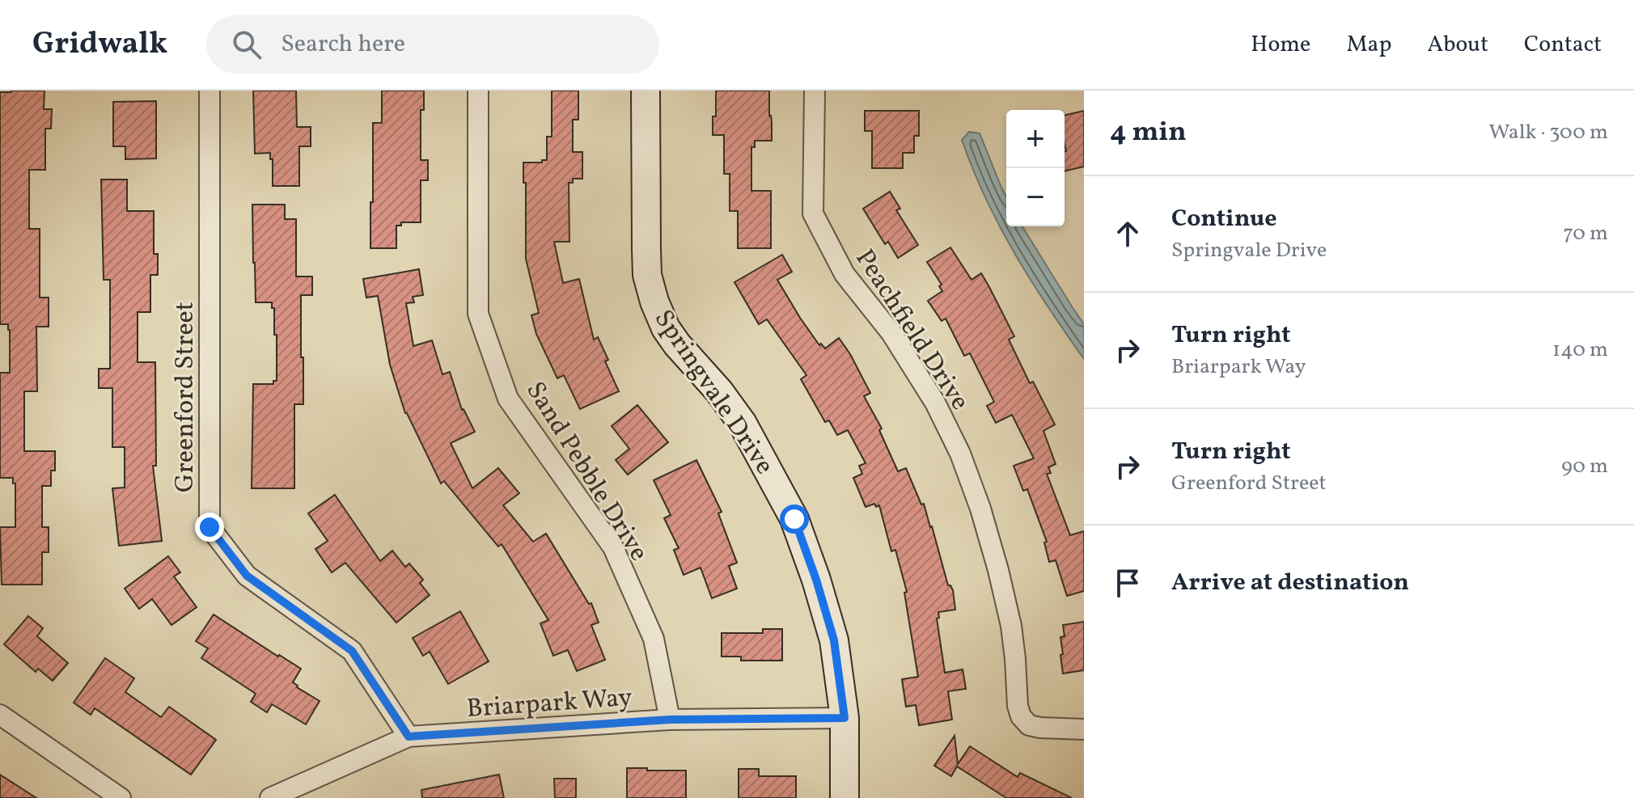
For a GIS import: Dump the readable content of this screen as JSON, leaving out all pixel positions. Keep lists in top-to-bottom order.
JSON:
{
  "streets": {
    "street": [
      "Peachfield Drive",
      "Springvale Drive",
      "Greenford Street",
      "Sand Pebble Drive",
      "Briarpark Way"
    ]
  },
  "crossings": [
    ["Springvale Drive", "Briarpark Way"],
    ["Greenford Street", "Briarpark Way"],
    ["Sand Pebble Drive", "Briarpark Way"]
  ],
  "page": {
    "header": "Gridwalk",
    "search": "Search here",
    "nav": [
      "Home",
      "Map",
      "About",
      "Contact"
    ],
    "heading": ["4 min", "Walk · 300 m"],
    "map_buttons": ["+", "−"],
    "list": [
      ["Continue", "Springvale Drive", "70 m"],
      ["Turn right", "Briarpark Way", "140 m"],
      ["Turn right", "Greenford Street", "90 m"],
      "Arrive at destination"
    ]
  }
}
